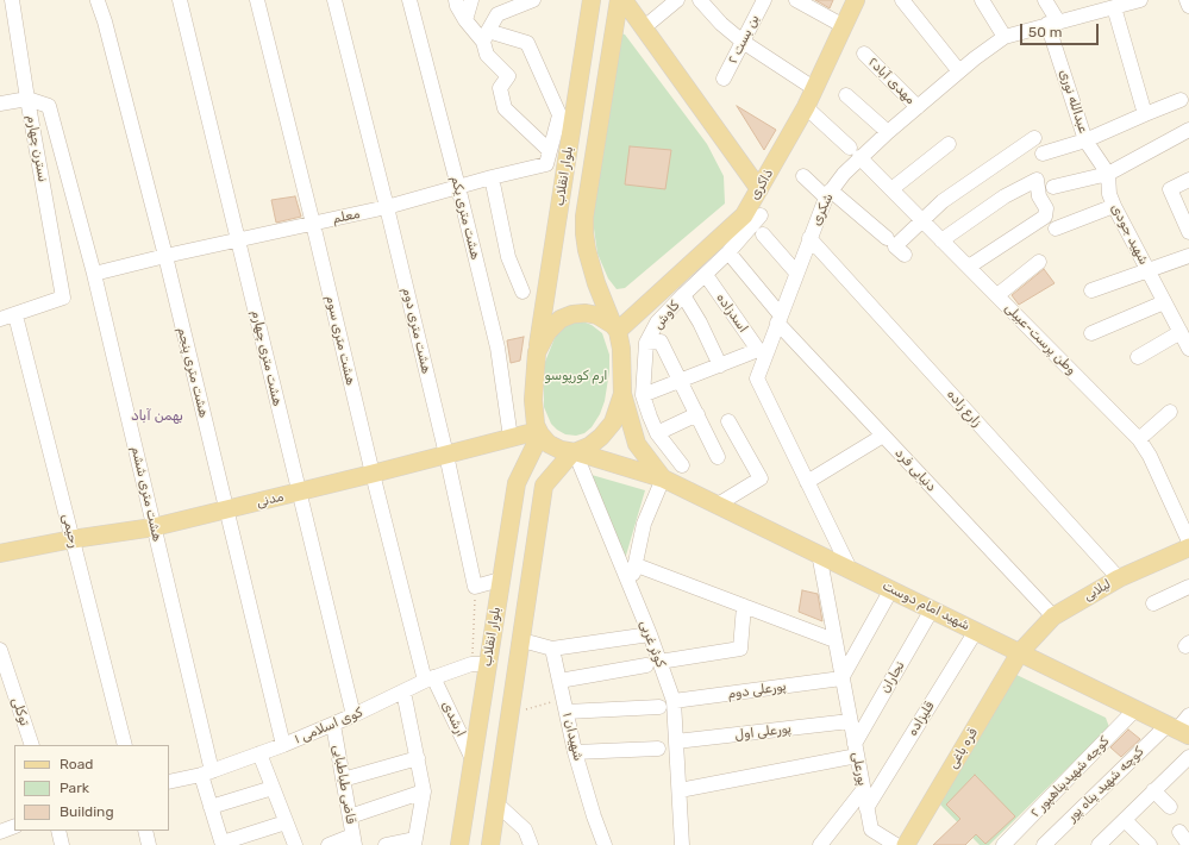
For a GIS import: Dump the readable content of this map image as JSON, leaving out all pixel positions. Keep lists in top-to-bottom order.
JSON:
{
  "streets": {
    "main road": [
      "بلوار انقلاب",
      "ذاکری",
      "مدنی",
      "لیلابی",
      "شهید امام دوست",
      "قره باغی"
    ],
    "street": [
      "بن بست ۲",
      "مهدی آباد۲",
      "عبدالله نوری",
      "نسترن چهارم",
      "شکری",
      "معلم",
      "هشت متری یکم",
      "شهید جودی",
      "اسدزاده",
      "کاوش",
      "هشت متری دوم",
      "وطن پرست-عبیلی",
      "هشت متری سوم",
      "هشت متری چهارم",
      "هشت متری پنجم",
      "زارع زاده",
      "دنیایی فرد",
      "هشت متری ششم",
      "رحیمی",
      "کوثر غربی",
      "نجاران",
      "پورعلی دوم",
      "توکلی",
      "ارشدی",
      "قلیزاده",
      "کوی اسلامی ۱",
      "پورعلی اول",
      "شهیدان ۱",
      "پورعلی",
      "۲ کوچه شهیدپناهپور",
      "قاضی طباطبایی",
      "کوچه شهید پناه پور"
    ]
  },
  "crossings": [
    ["مهدی آباد۲", "شکری"],
    ["عبدالله نوری", "شکری"],
    ["عبدالله نوری", "شهید جودی"],
    ["نسترن چهارم", "هشت متری ششم"],
    ["نسترن چهارم", "رحیمی"],
    ["بلوار انقلاب", "ذاکری"],
    ["بلوار انقلاب", "مدنی"],
    ["بلوار انقلاب", "شهید امام دوست"],
    ["بلوار انقلاب", "کوثر غربی"],
    ["بلوار انقلاب", "ارشدی"],
    ["بلوار انقلاب", "کوی اسلامی ۱"],
    ["ذاکری", "وطن پرست-عبیلی"],
    ["ذاکری", "مدنی"],
    ["ذاکری", "شهید امام دوست"],
    ["ذاکری", "کوثر غربی"],
    ["شکری", "اسدزاده"],
    ["شکری", "وطن پرست-عبیلی"],
    ["شکری", "زارع زاده"],
    ["شکری", "دنیایی فرد"],
    ["شکری", "شهید امام دوست"],
    ["معلم", "هشت متری یکم"],
    ["معلم", "هشت متری دوم"],
    ["معلم", "هشت متری سوم"],
    ["معلم", "هشت متری چهارم"],
    ["معلم", "هشت متری پنجم"],
    ["معلم", "هشت متری ششم"],
    ["هشت متری یکم", "مدنی"],
    ["اسدزاده", "کاوش"],
    ["کاوش", "دنیایی فرد"],
    ["هشت متری دوم", "مدنی"],
    ["هشت متری سوم", "مدنی"],
    ["هشت متری سوم", "ارشدی"],
    ["هشت متری سوم", "کوی اسلامی ۱"],
    ["هشت متری چهارم", "مدنی"],
    ["هشت متری چهارم", "کوی اسلامی ۱"],
    ["هشت متری پنجم", "مدنی"],
    ["هشت متری پنجم", "کوی اسلامی ۱"],
    ["زارع زاده", "لیلابی"],
    ["دنیایی فرد", "لیلابی"],
    ["هشت متری ششم", "مدنی"],
    ["هشت متری ششم", "کوی اسلامی ۱"],
    ["مدنی", "رحیمی"],
    ["مدنی", "شهید امام دوست"],
    ["مدنی", "کوثر غربی"],
    ["لیلابی", "شهید امام دوست"],
    ["لیلابی", "قره باغی"],
    ["شهید امام دوست", "کوثر غربی"],
    ["شهید امام دوست", "نجاران"],
    ["شهید امام دوست", "قلیزاده"],
    ["شهید امام دوست", "قره باغی"],
    ["شهید امام دوست", "پورعلی"],
    ["شهید امام دوست", "۲ کوچه شهیدپناهپور"],
    ["شهید امام دوست", "کوچه شهید پناه پور"],
    ["کوثر غربی", "پورعلی دوم"],
    ["کوثر غربی", "پورعلی اول"],
    ["نجاران", "پورعلی"],
    ["پورعلی دوم", "پورعلی"],
    ["ارشدی", "کوی اسلامی ۱"],
    ["قلیزاده", "پورعلی"],
    ["کوی اسلامی ۱", "قاضی طباطبایی"],
    ["پورعلی اول", "پورعلی"]
  ],
  "districts": ["بهمن آباد"],
  "parks": ["ارم کورپوسو"],
  "legend": ["Road", "Park", "Building"],
  "scale_bar": "50 m"
}
